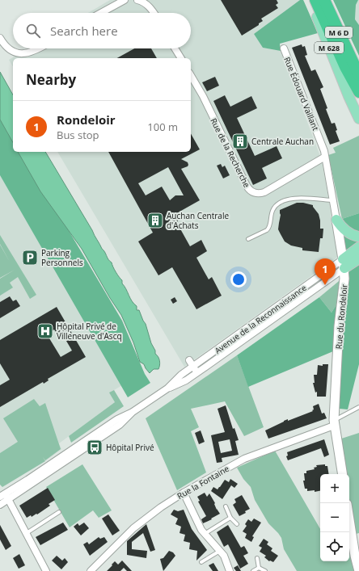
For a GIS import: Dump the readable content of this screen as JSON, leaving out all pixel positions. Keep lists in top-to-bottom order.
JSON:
{
  "streets": {
    "highway": ["M 6 D"],
    "main road": ["M 628"],
    "street": [
      "Rue Édouard Vaillant",
      "Rue de la Recherche",
      "Rue du Rondeloir",
      "Avenue de la Reconnaissance",
      "Rue la Fontaine"
    ]
  },
  "crossings": [
    ["Rue Édouard Vaillant", "Rue de la Recherche"],
    ["Rue Édouard Vaillant", "Rue du Rondeloir"],
    ["Rue de la Recherche", "Rue du Rondeloir"],
    ["Rue du Rondeloir", "Avenue de la Reconnaissance"],
    ["Rue du Rondeloir", "Rue la Fontaine"]
  ],
  "places": {
    "building": ["Centrale Auchan", "Auchan Centrale d'Achats"],
    "parking": ["Parking Personnels"],
    "hospital": ["Hôpital Privé de Villeneuve d'Ascq"],
    "bus stop": ["Hôpital Privé"]
  },
  "page": {
    "search": "Search here",
    "heading": "Nearby",
    "list": [
      {
        "mark": "1",
        "name": "Rondeloir",
        "note": "Bus stop",
        "value": "100 m"
      }
    ],
    "pins": "1",
    "map_buttons": ["+", "−"]
  }
}
